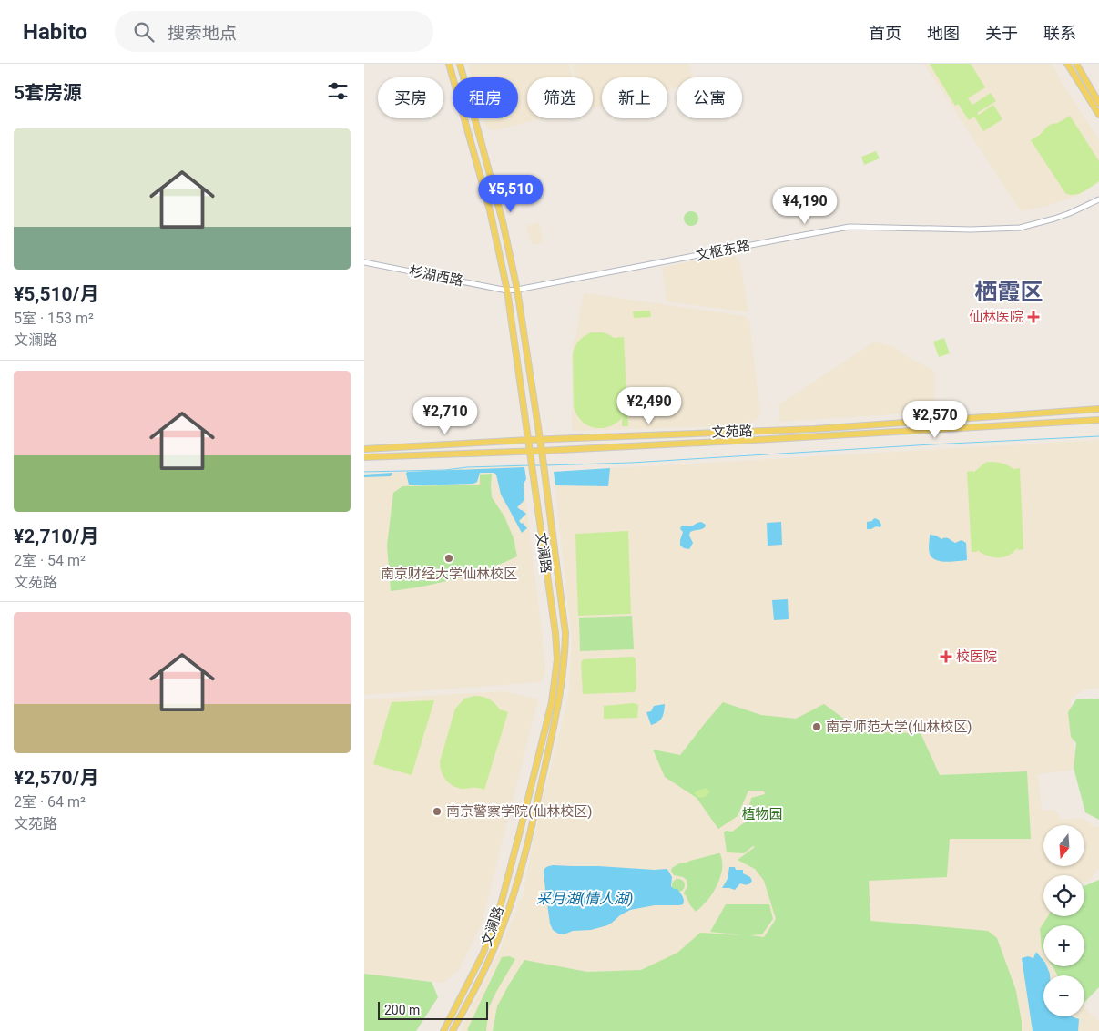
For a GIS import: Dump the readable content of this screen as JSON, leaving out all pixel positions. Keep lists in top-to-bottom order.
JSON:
{
  "streets": {
    "main road": ["文苑路", "文澜路"],
    "street": ["文枢东路", "杉湖西路"]
  },
  "crossings": [
    ["文枢东路", "杉湖西路"],
    ["文枢东路", "文澜路"],
    ["杉湖西路", "文澜路"],
    ["文苑路", "文澜路"]
  ],
  "districts": ["栖霞区"],
  "water": ["采月湖(情人湖)"],
  "parks": ["植物园"],
  "places": {
    "health": ["仙林医院", "校医院"],
    "other": ["南京财经大学仙林校区", "南京师范大学(仙林校区)", "南京警察学院(仙林校区)"]
  },
  "scale_bar": "200 m",
  "north": "bottom",
  "page": {
    "header": "Habito",
    "search": "搜索地点",
    "nav": [
      "首页",
      "地图",
      "关于",
      "联系"
    ],
    "heading": "5套房源",
    "chip": [
      "买房",
      "租房",
      "筛选",
      "新上",
      "公寓"
    ],
    "list": [
      {
        "name": "¥5,510/月",
        "note": "5室 · 153 m² · 文澜路"
      },
      {
        "name": "¥2,710/月",
        "note": "2室 · 54 m² · 文苑路"
      },
      {
        "name": "¥2,570/月",
        "note": "2室 · 64 m² · 文苑路"
      }
    ],
    "price": [
      "¥5,510",
      "¥4,190",
      "¥2,490",
      "¥2,710",
      "¥2,570"
    ],
    "map_buttons": ["+", "−"],
    "scale": "200 m"
  }
}
